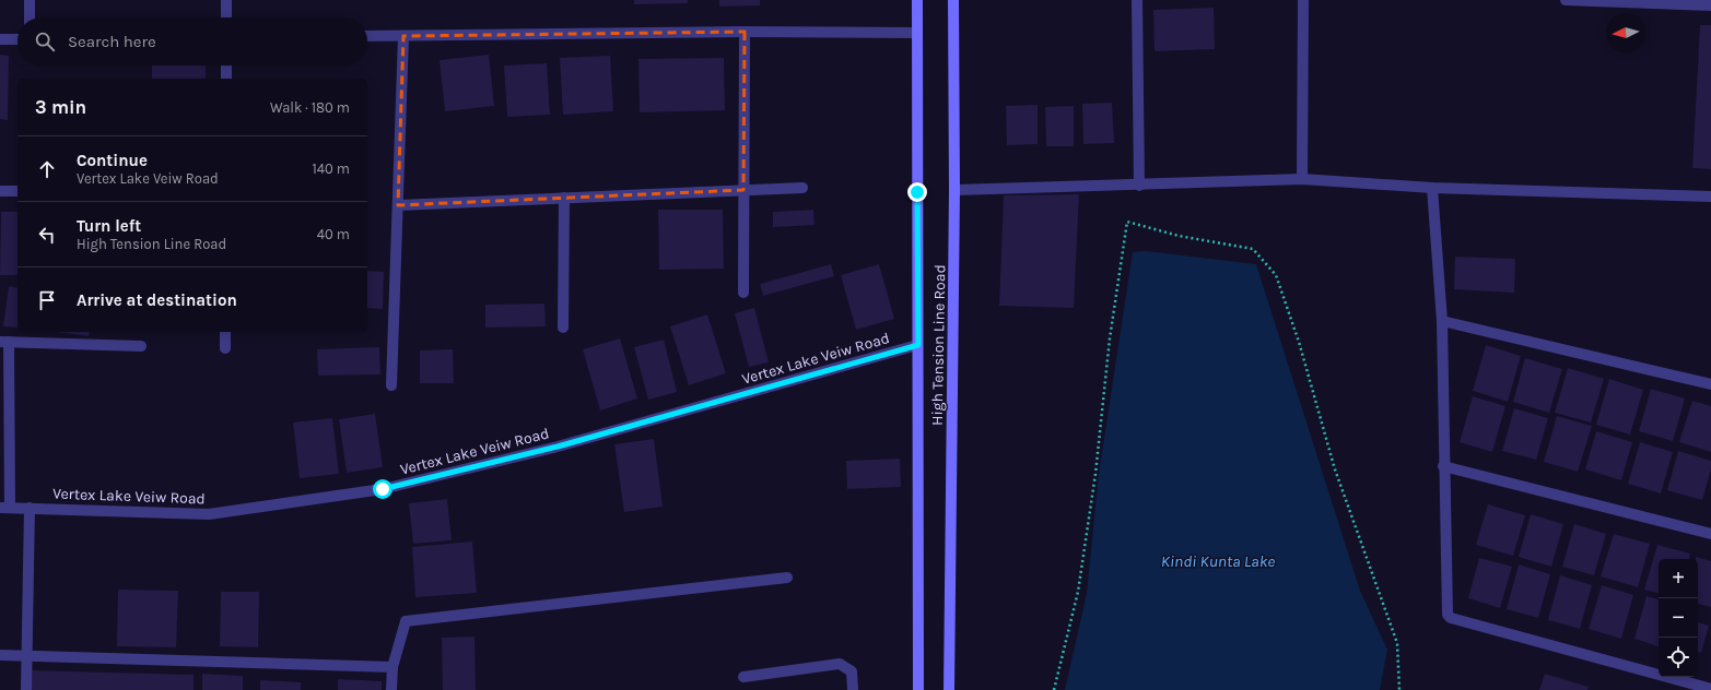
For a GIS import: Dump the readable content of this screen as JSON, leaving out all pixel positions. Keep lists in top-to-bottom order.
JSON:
{
  "streets": {
    "main road": ["High Tension Line Road"],
    "street": ["Vertex Lake Veiw Road"]
  },
  "crossings": [
    ["High Tension Line Road", "Vertex Lake Veiw Road"]
  ],
  "water": ["Kindi Kunta Lake"],
  "north": "left",
  "page": {
    "search": "Search here",
    "heading": ["3 min", "Walk · 180 m"],
    "list": [
      ["Continue", "Vertex Lake Veiw Road", "140 m"],
      ["Turn left", "High Tension Line Road", "40 m"],
      "Arrive at destination"
    ],
    "map_buttons": ["+", "−"]
  }
}
